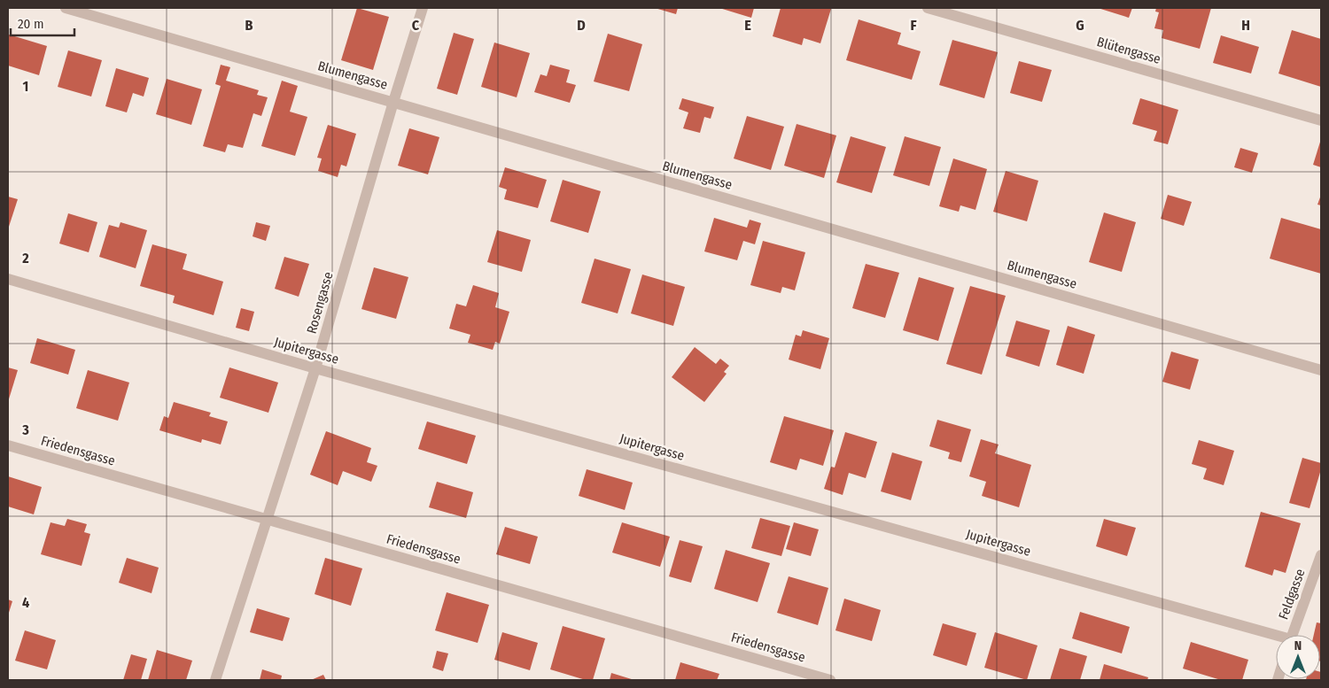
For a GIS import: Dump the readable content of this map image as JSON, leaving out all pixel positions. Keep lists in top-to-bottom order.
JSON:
{
  "streets": {
    "street": [
      "Blütengasse",
      "Blumengasse",
      "Rosengasse",
      "Jupitergasse",
      "Friedensgasse",
      "Feldgasse"
    ]
  },
  "crossings": [
    ["Blumengasse", "Rosengasse"],
    ["Rosengasse", "Jupitergasse"],
    ["Rosengasse", "Friedensgasse"]
  ],
  "scale_bar": "20 m",
  "north": "top",
  "grid": {
    "columns": [
      "B",
      "C",
      "D",
      "E",
      "F",
      "G",
      "H"
    ],
    "rows": [
      "1",
      "2",
      "3",
      "4"
    ]
  }
}
